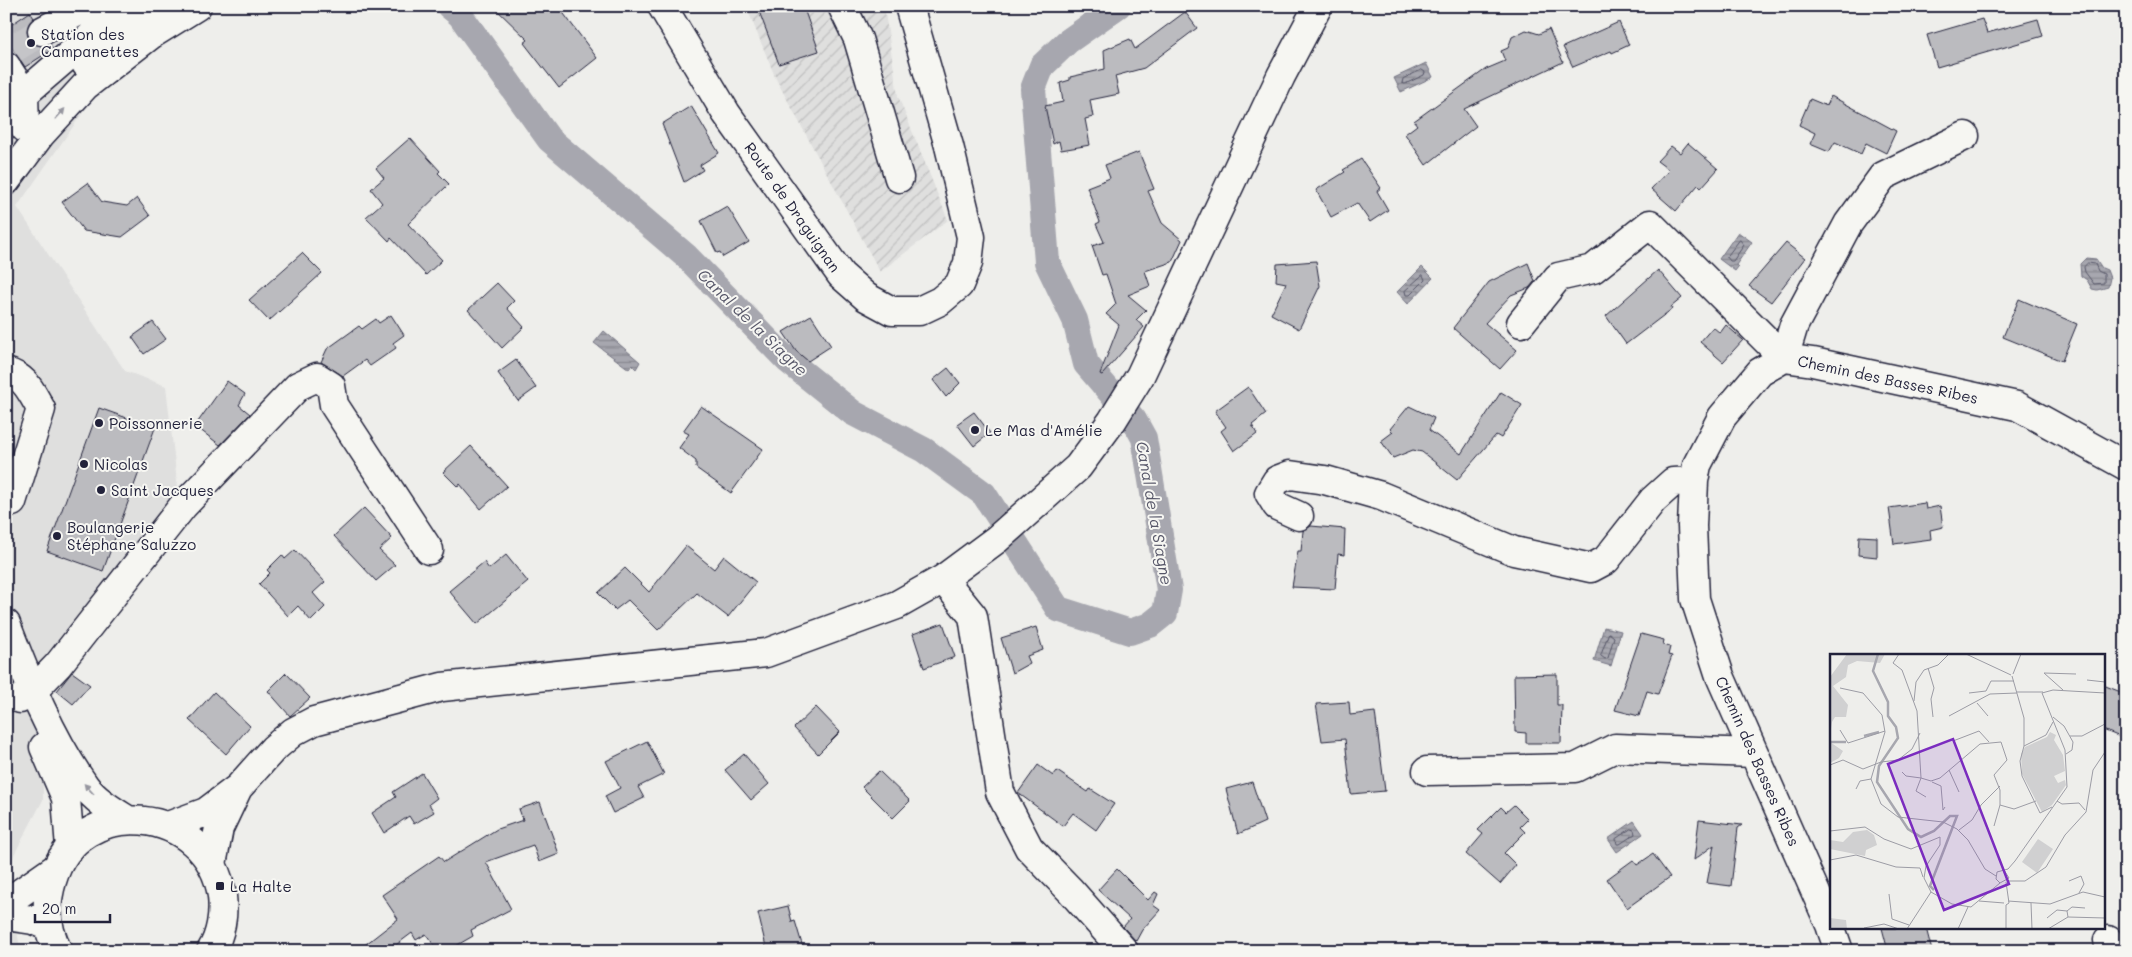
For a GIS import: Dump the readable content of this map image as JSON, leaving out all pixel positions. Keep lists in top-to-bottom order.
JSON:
{
  "streets": {
    "street": ["Route de Draguignan", "Chemin des Basses Ribes"]
  },
  "water": ["Canal de la Siagne"],
  "places": {
    "other": [
      "Station des Campanettes",
      "Poissonnerie",
      "Le Mas d'Amélie",
      "Nicolas",
      "Saint Jacques",
      "Boulangerie Stéphane Saluzzo"
    ],
    "transit": ["La Halte"]
  },
  "scale_bar": "20 m"
}
